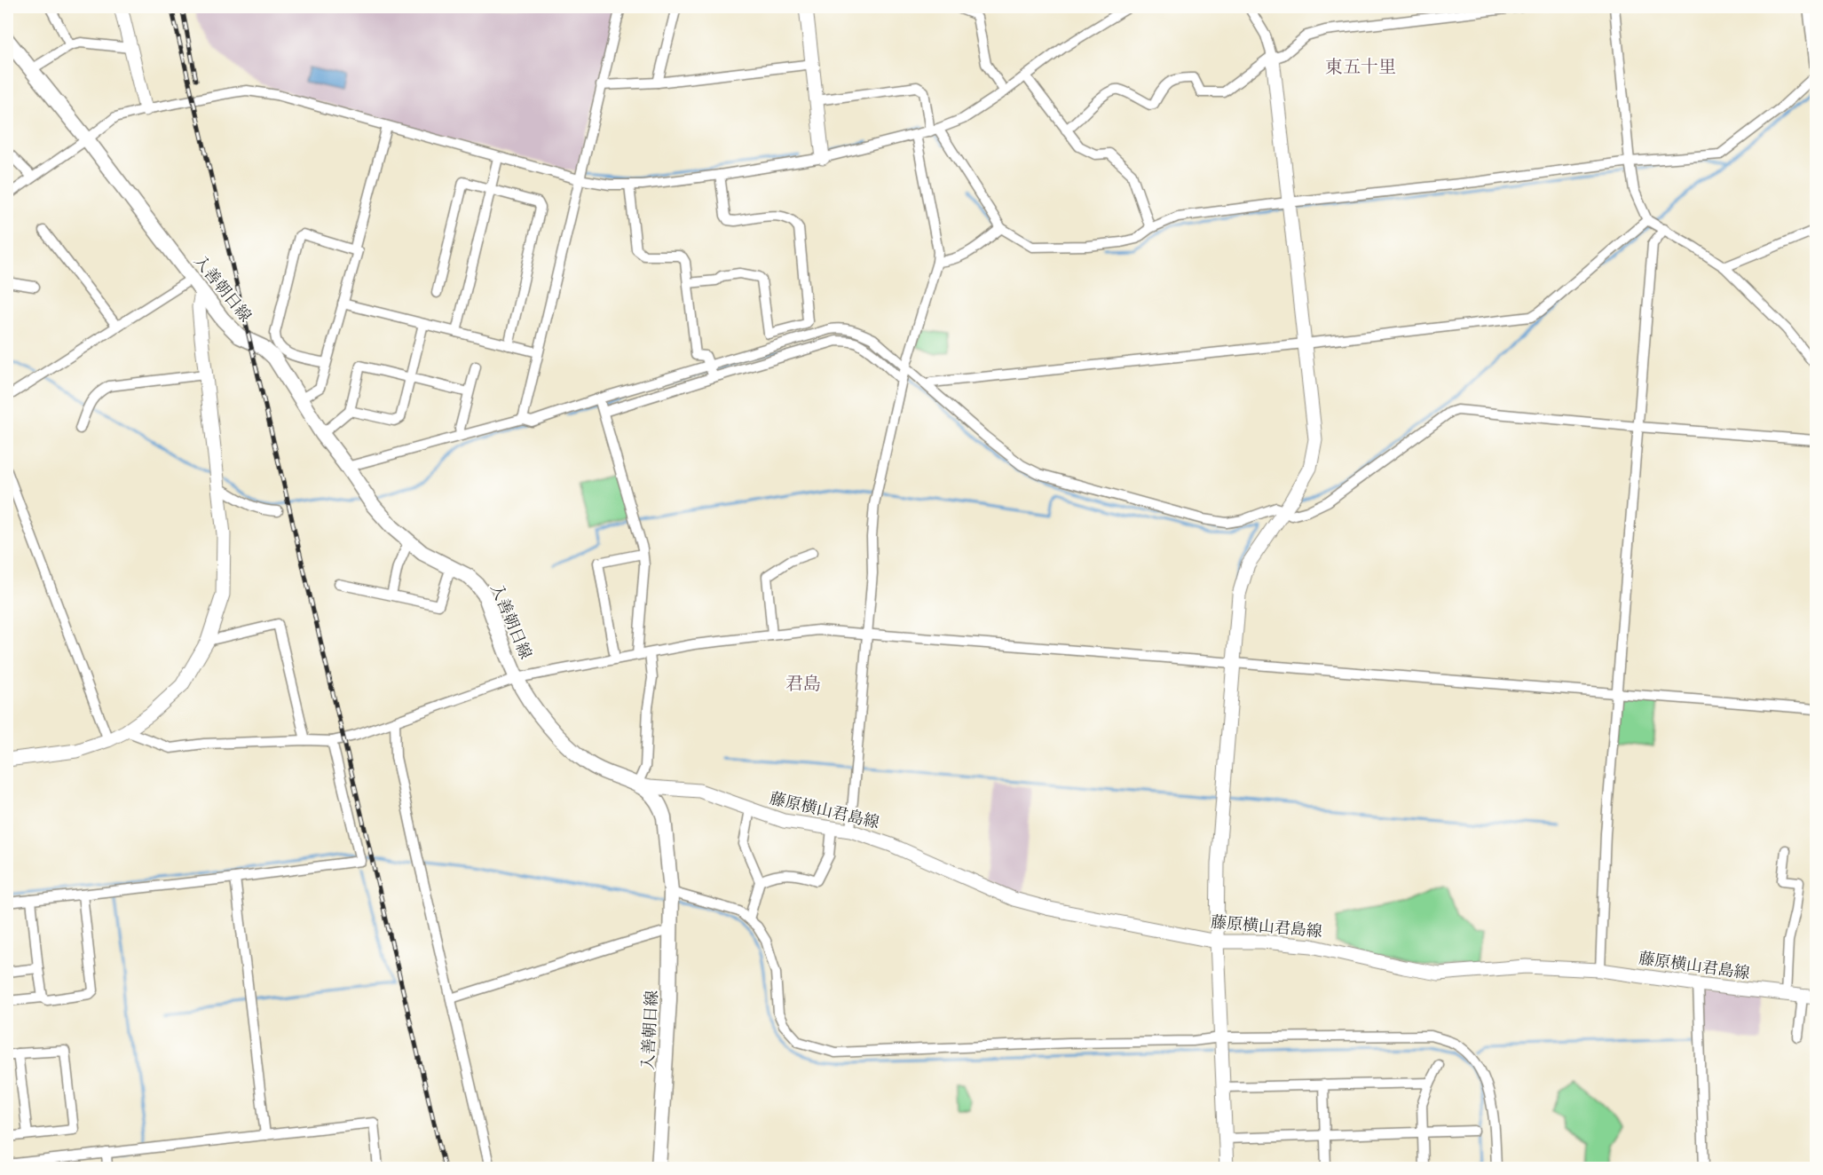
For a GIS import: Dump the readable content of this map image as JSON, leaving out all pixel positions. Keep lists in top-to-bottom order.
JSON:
{
  "streets": {
    "main road": ["入善朝日線"],
    "street": ["藤原横山君島線"]
  },
  "crossings": [
    ["入善朝日線", "藤原横山君島線"]
  ],
  "districts": ["東五十里", "君島"]
}
